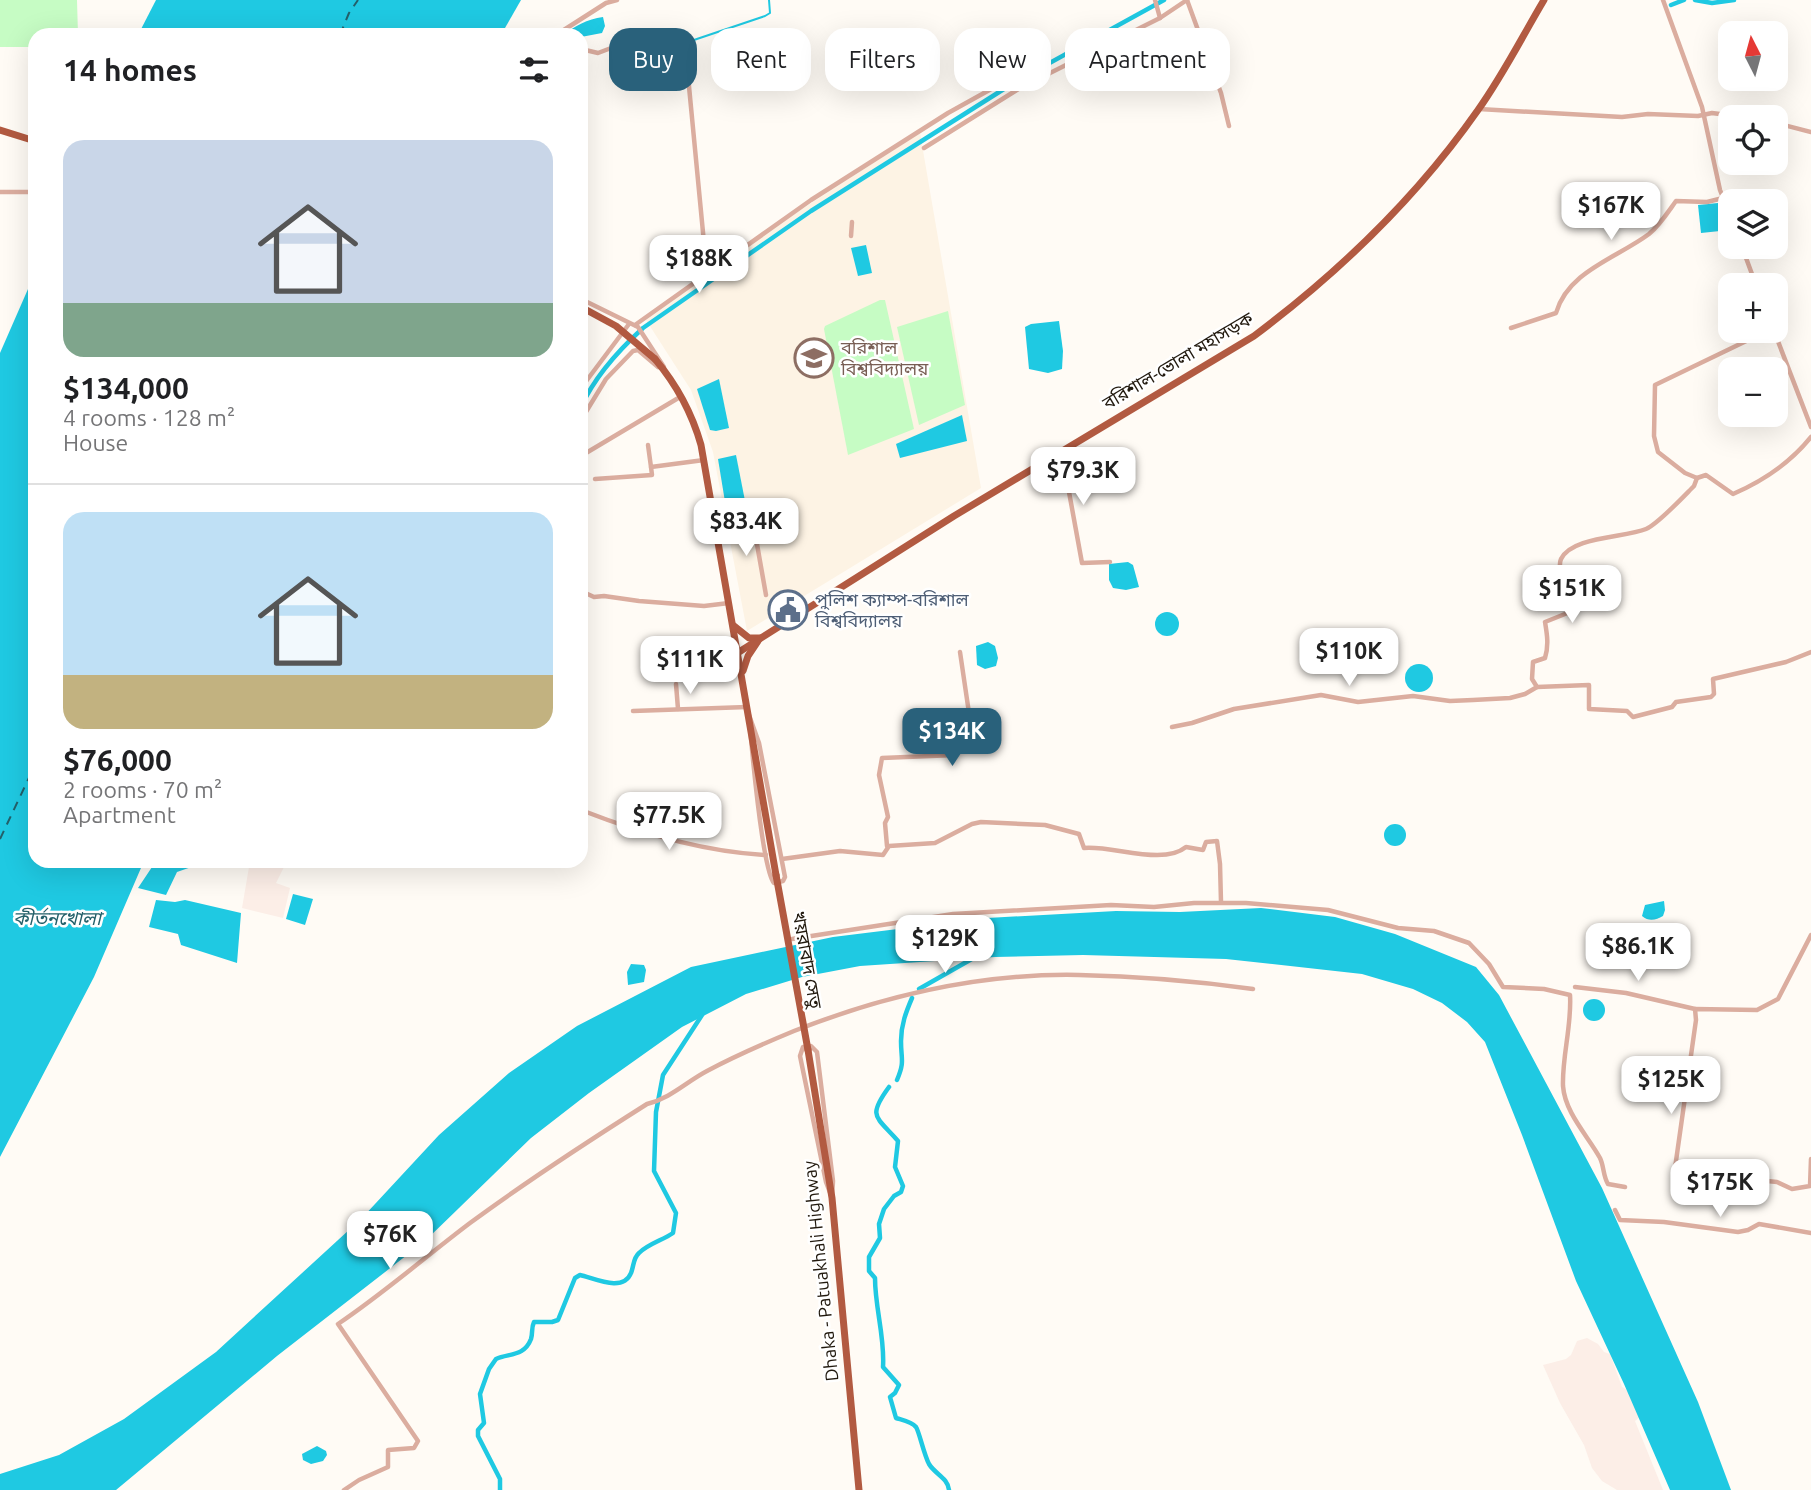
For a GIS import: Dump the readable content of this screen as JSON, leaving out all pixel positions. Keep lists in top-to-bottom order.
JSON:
{
  "streets": {
    "highway": ["বরিশাল-ভোলা মহাসড়ক", "খয়রাবাদ সেতু", "Dhaka - Patuakhali Highway"]
  },
  "crossings": [
    ["খয়রাবাদ সেতু", "Dhaka - Patuakhali Highway"]
  ],
  "water": ["কীর্তনখোলা"],
  "places": {
    "school or university": ["বরিশাল বিশ্ববিদ্যালয়"],
    "public building": ["পুলিশ ক্যাম্প-বরিশাল বিশ্ববিদ্যালয়"]
  },
  "north": "top",
  "page": {
    "map_buttons": ["+", "−"],
    "chip": [
      "Buy",
      "Rent",
      "Filters",
      "New",
      "Apartment"
    ],
    "heading": "14 homes",
    "list": [
      {
        "name": "$134,000",
        "note": "4 rooms · 128 m² · House"
      },
      {
        "name": "$76,000",
        "note": "2 rooms · 70 m² · Apartment"
      }
    ],
    "price": [
      "$167K",
      "$188K",
      "$79.3K",
      "$83.4K",
      "$151K",
      "$110K",
      "$111K",
      "$134K",
      "$77.5K",
      "$129K",
      "$86.1K",
      "$125K",
      "$175K",
      "$76K"
    ]
  }
}
